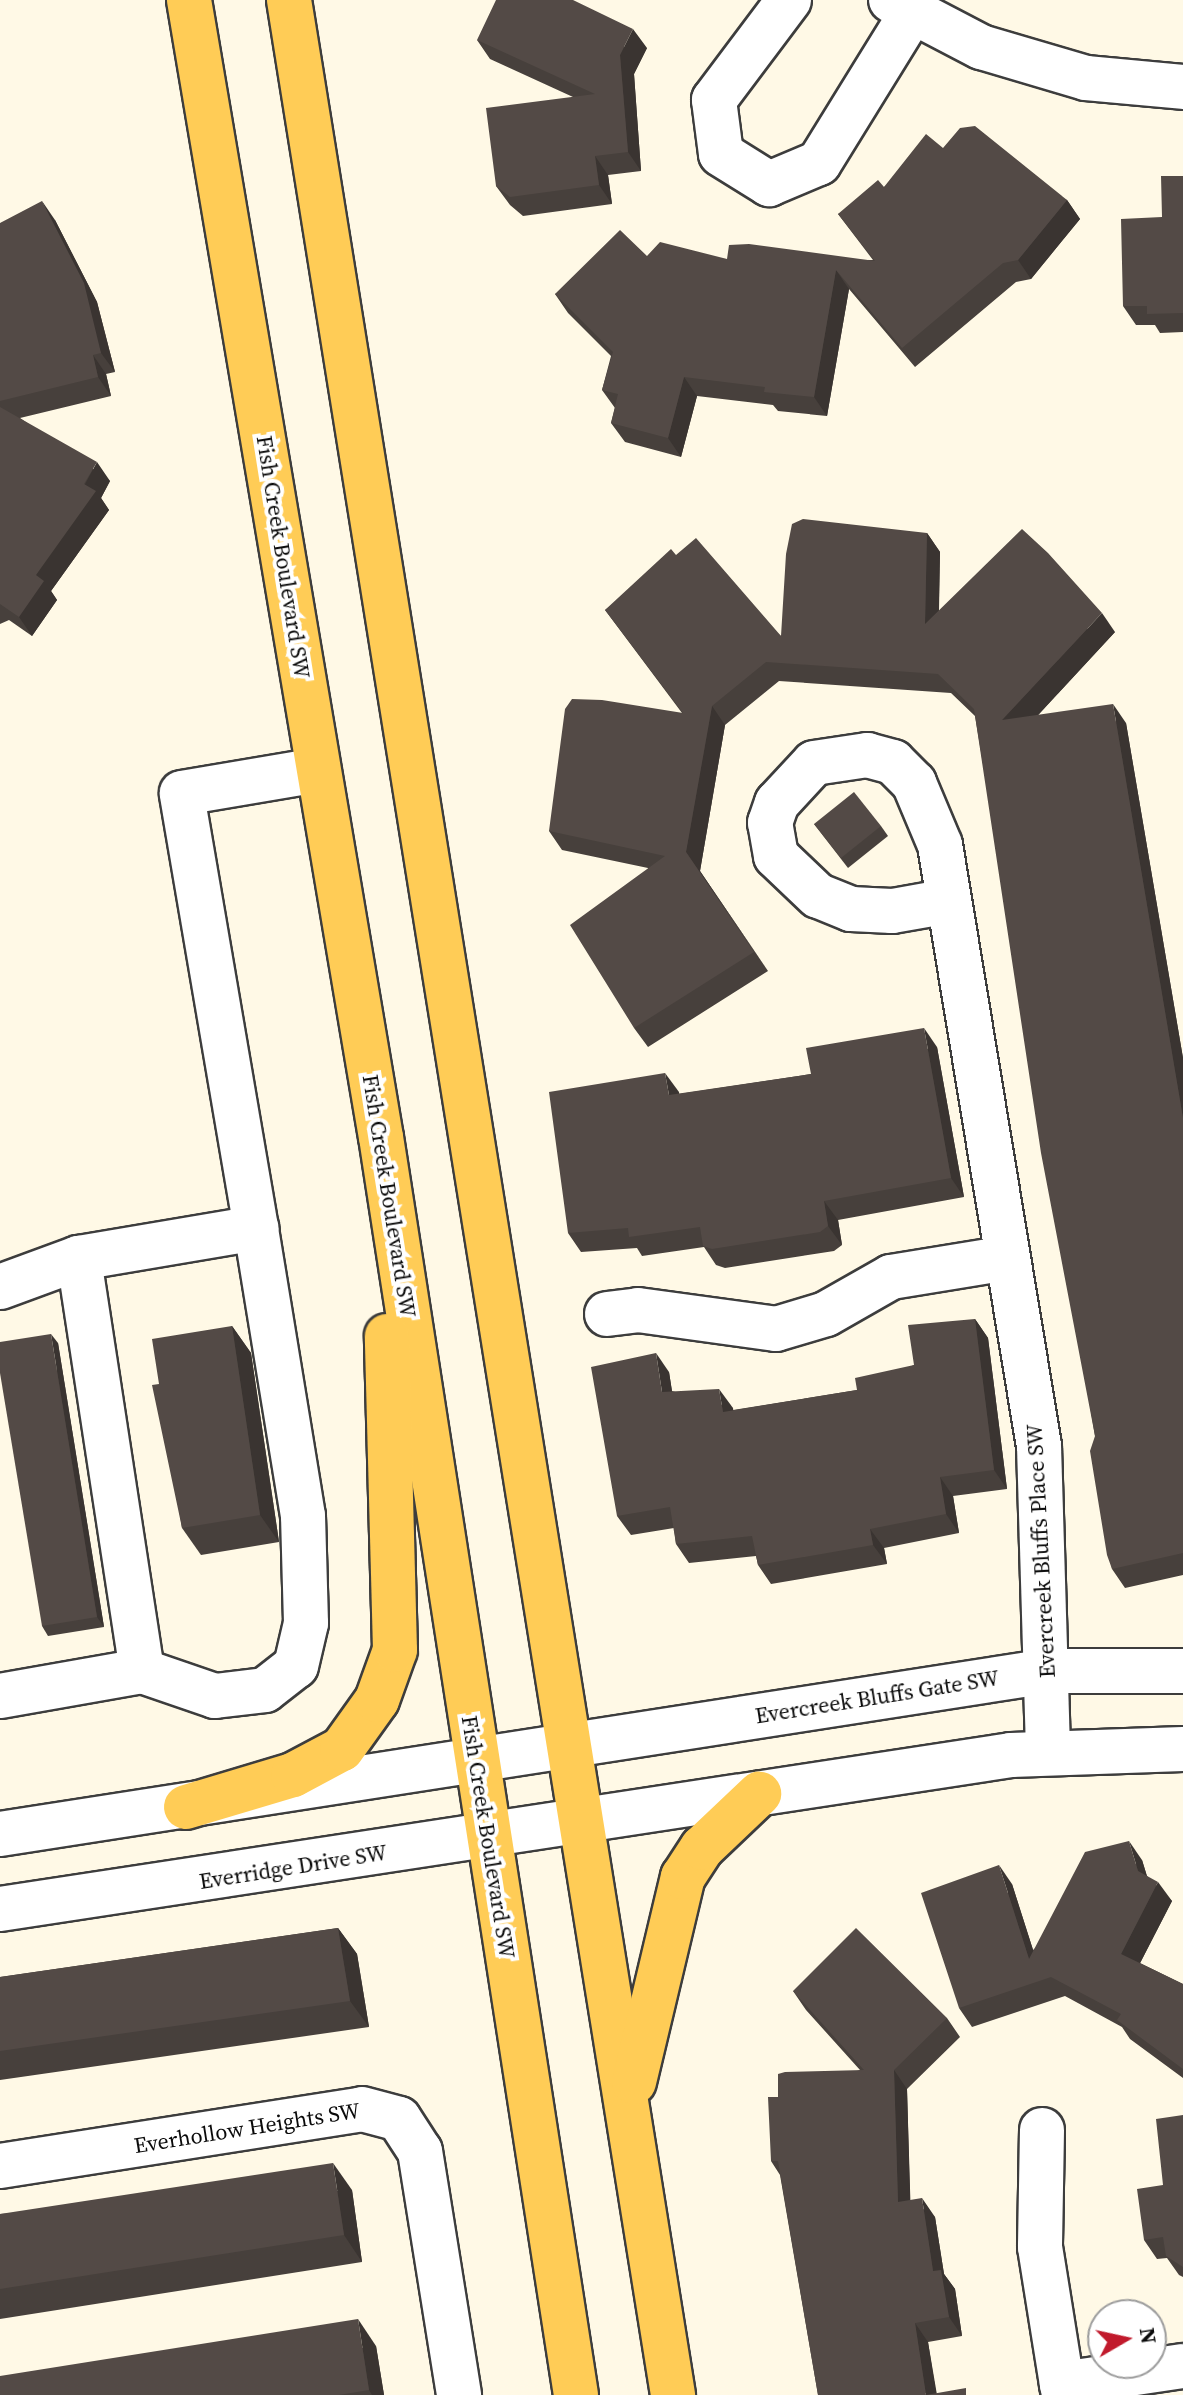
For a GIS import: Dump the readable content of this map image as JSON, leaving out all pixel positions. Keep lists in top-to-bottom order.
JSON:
{
  "streets": {
    "main road": ["Fish Creek Boulevard SW"],
    "street": [
      "Evercreek Bluffs Place SW",
      "Evercreek Bluffs Gate SW",
      "Everridge Drive SW",
      "Everhollow Heights SW"
    ]
  },
  "crossings": [
    ["Fish Creek Boulevard SW", "Everridge Drive SW"],
    ["Evercreek Bluffs Place SW", "Evercreek Bluffs Gate SW"]
  ],
  "north": "right"
}
